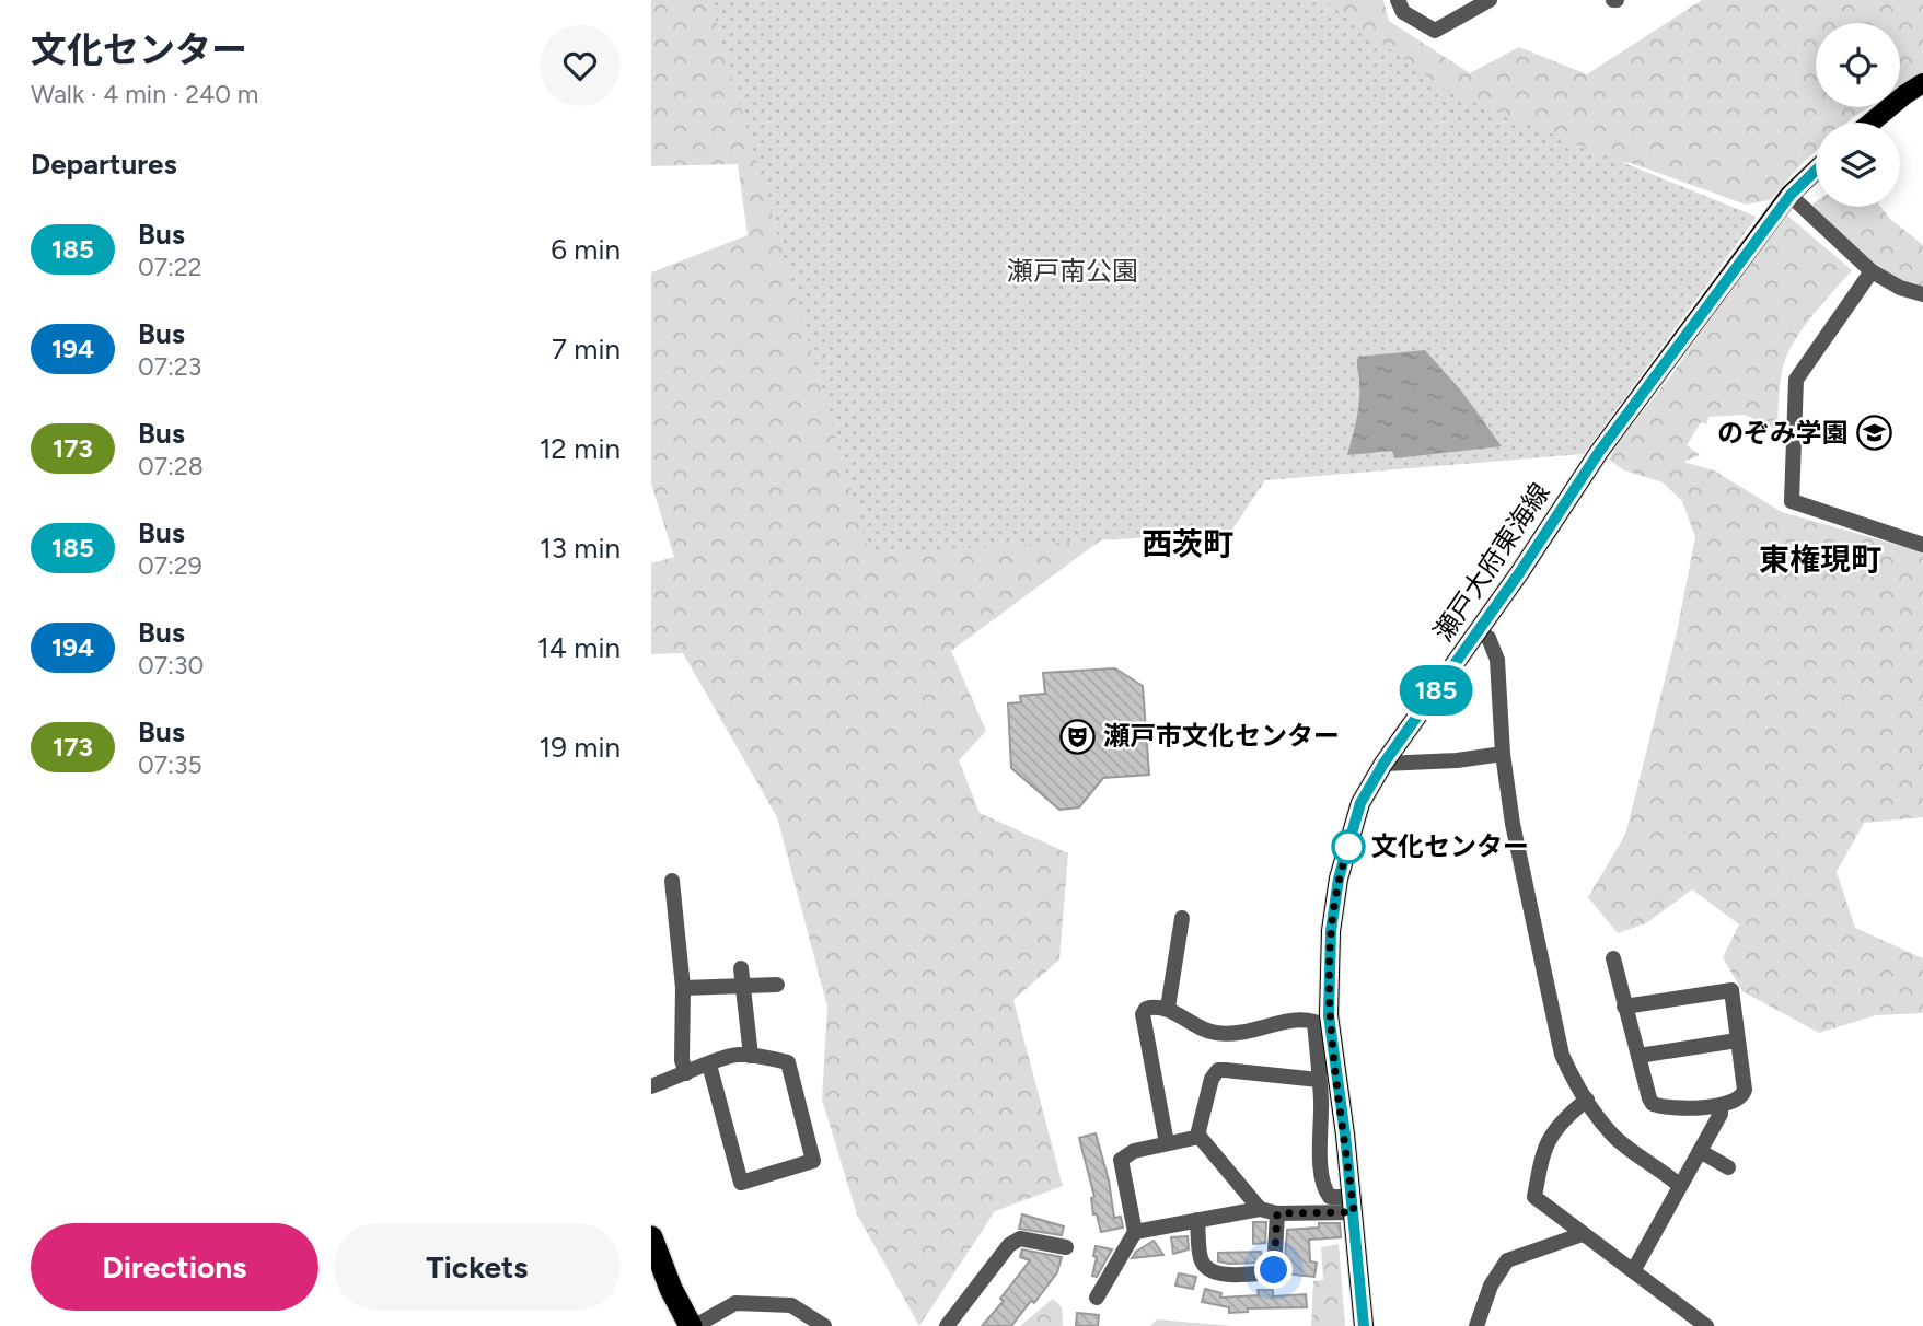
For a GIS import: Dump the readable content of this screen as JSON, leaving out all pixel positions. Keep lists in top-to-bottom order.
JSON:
{
  "streets": {
    "main road": ["瀬戸大府東海線"]
  },
  "districts": ["西茨町", "東権現町"],
  "parks": ["瀬戸南公園"],
  "places": {
    "school or university": ["のぞみ学園"],
    "theatre": ["瀬戸市文化センター"],
    "other": ["文化センター"]
  },
  "lines": ["bus line 185"],
  "page": {
    "heading": [
      ["文化センター", "Walk · 4 min · 240 m"],
      "Departures"
    ],
    "on_map": "185",
    "list": [
      {
        "mark": "185",
        "name": "Bus",
        "note": "07:22",
        "value": "6 min"
      },
      {
        "mark": "194",
        "name": "Bus",
        "note": "07:23",
        "value": "7 min"
      },
      {
        "mark": "173",
        "name": "Bus",
        "note": "07:28",
        "value": "12 min"
      },
      {
        "mark": "185",
        "name": "Bus",
        "note": "07:29",
        "value": "13 min"
      },
      {
        "mark": "194",
        "name": "Bus",
        "note": "07:30",
        "value": "14 min"
      },
      {
        "mark": "173",
        "name": "Bus",
        "note": "07:35",
        "value": "19 min"
      }
    ],
    "buttons": ["Directions", "Tickets"]
  }
}
